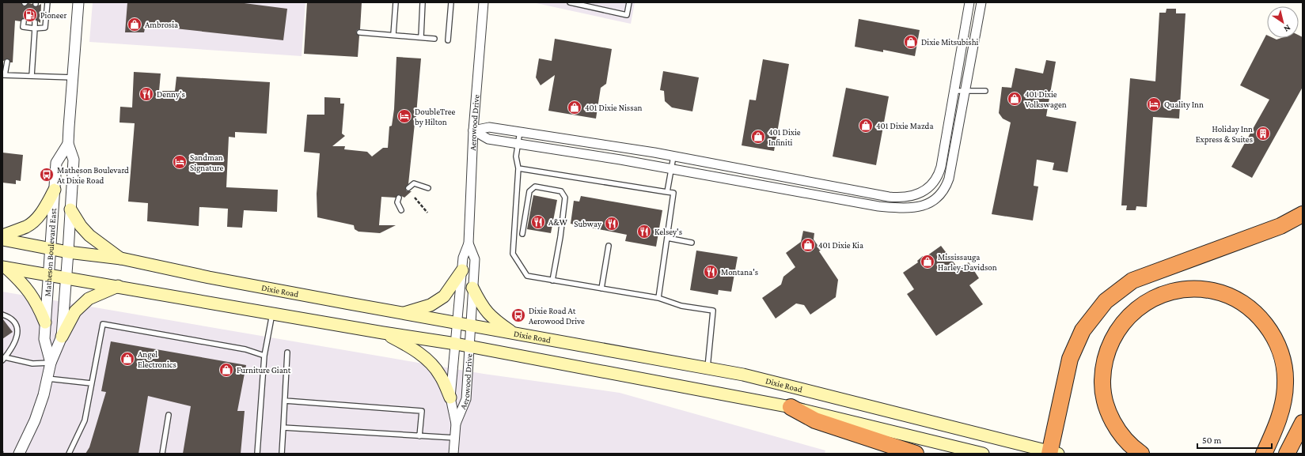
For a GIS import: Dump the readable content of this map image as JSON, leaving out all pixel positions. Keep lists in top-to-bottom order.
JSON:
{
  "streets": {
    "main road": ["Dixie Road"],
    "street": ["Aerowood Drive", "Matheson Boulevard East"]
  },
  "crossings": [
    ["Aerowood Drive", "Dixie Road"],
    ["Matheson Boulevard East", "Dixie Road"]
  ],
  "places": {
    "fuel station": ["Pioneer"],
    "shop": [
      "Ambrosia",
      "Dixie Mitsubishi",
      "401 Dixie Volkswagen",
      "401 Dixie Nissan",
      "401 Dixie Mazda",
      "401 Dixie Infiniti",
      "401 Dixie Kia",
      "Mississauga Harley-Davidson",
      "Angel Electronics",
      "Furniture Giant"
    ],
    "restaurant": [
      "Denny's",
      "A&W",
      "Subway",
      "Kelsey's",
      "Montana's"
    ],
    "hotel": ["Quality Inn", "DoubleTree by Hilton", "Sandman Signature"],
    "building": ["Holiday Inn Express & Suites"],
    "bus stop": ["Matheson Boulevard At Dixie Road", "Dixie Road At Aerowood Drive"]
  },
  "scale_bar": "50 m",
  "north": "bottom right"
}
